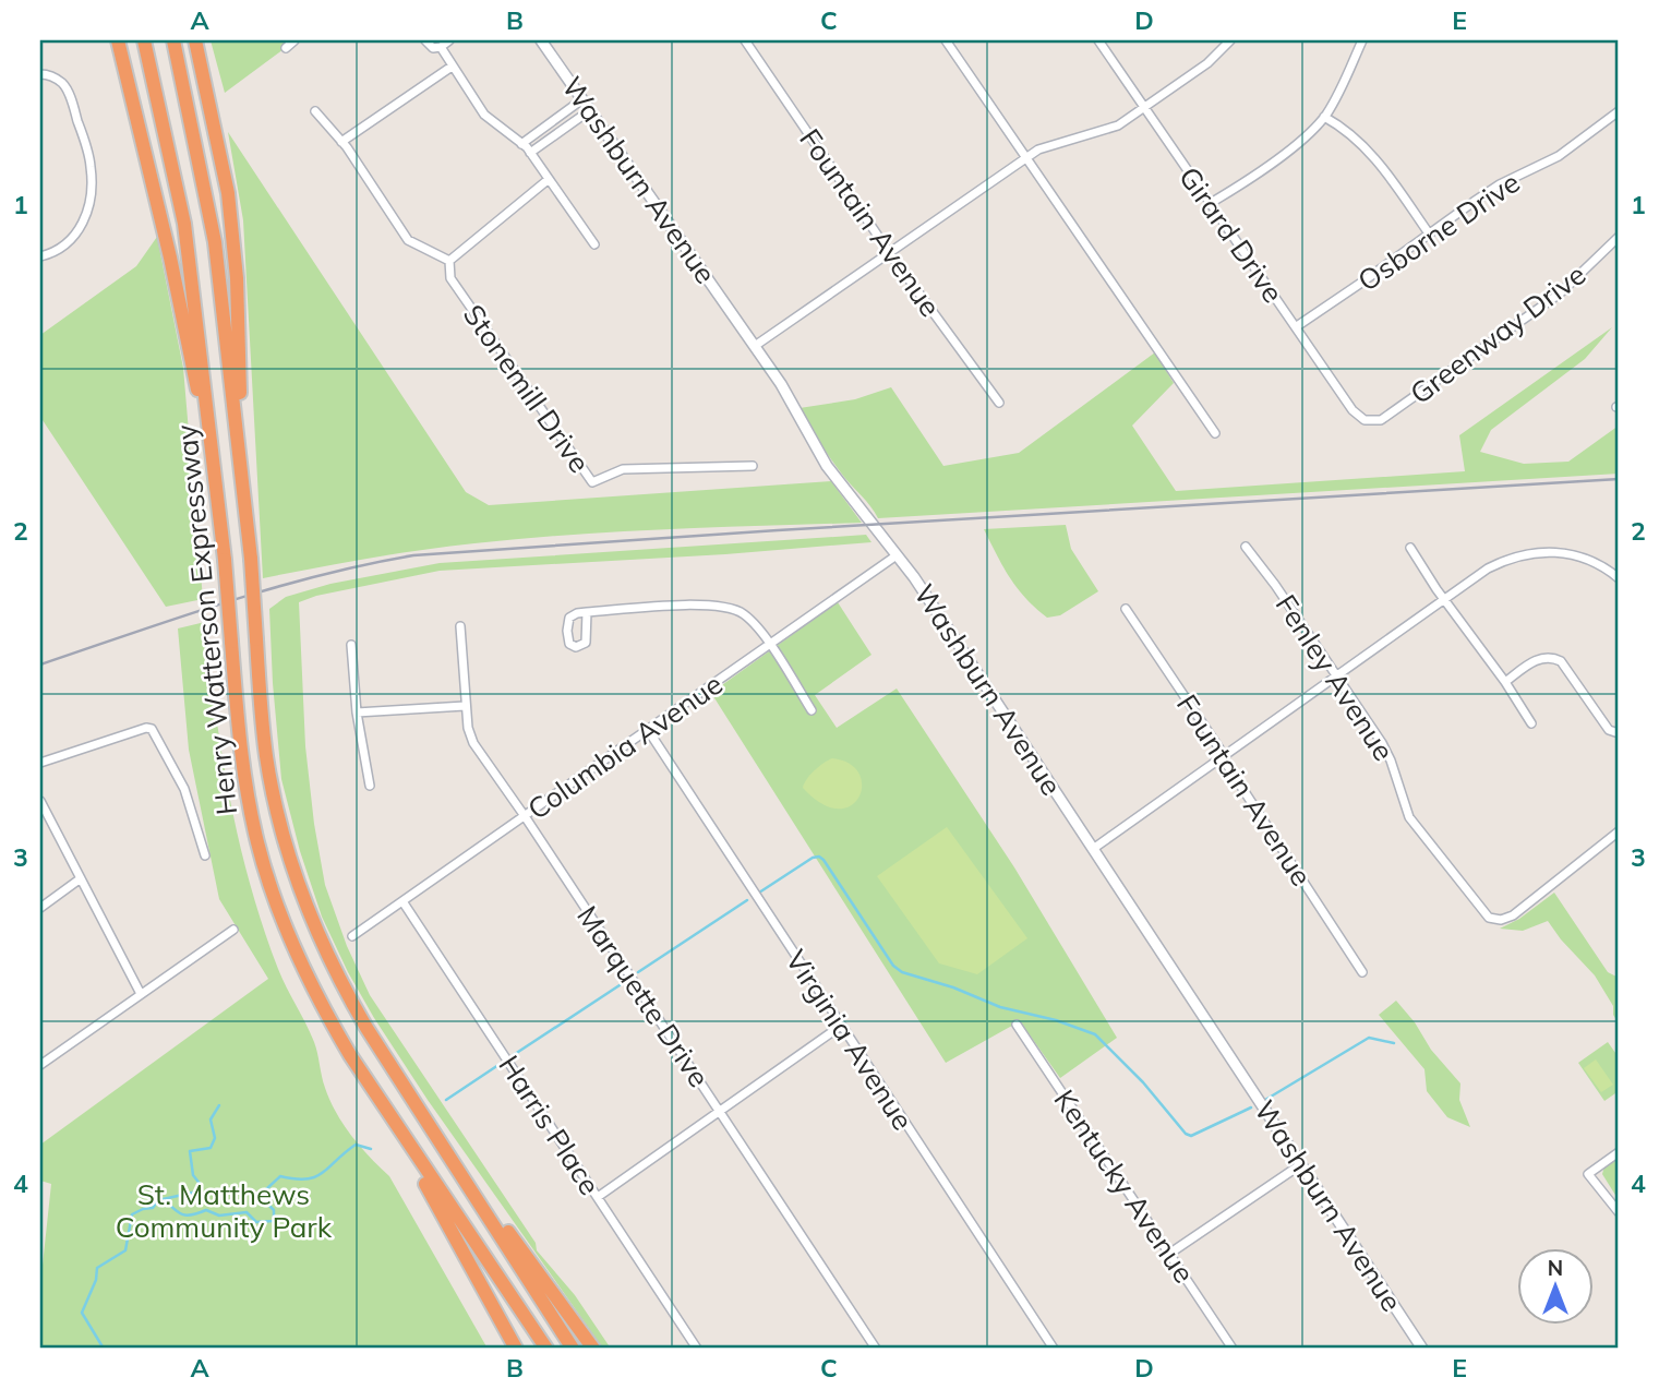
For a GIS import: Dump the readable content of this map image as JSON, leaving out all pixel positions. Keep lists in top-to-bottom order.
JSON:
{
  "streets": {
    "highway": ["Henry Watterson Expressway"],
    "street": [
      "Washburn Avenue",
      "Fountain Avenue",
      "Osborne Drive",
      "Girard Drive",
      "Greenway Drive",
      "Stonemill Drive",
      "Fenley Avenue",
      "Columbia Avenue",
      "Marquette Drive",
      "Virginia Avenue",
      "Harris Place",
      "Kentucky Avenue"
    ]
  },
  "crossings": [
    ["Washburn Avenue", "Columbia Avenue"],
    ["Osborne Drive", "Girard Drive"],
    ["Girard Drive", "Greenway Drive"],
    ["Columbia Avenue", "Marquette Drive"],
    ["Columbia Avenue", "Virginia Avenue"],
    ["Columbia Avenue", "Harris Place"]
  ],
  "parks": ["St. Matthews Community Park"],
  "north": "top",
  "grid": {
    "columns": [
      "A",
      "B",
      "C",
      "D",
      "E"
    ],
    "rows": [
      "1",
      "2",
      "3",
      "4"
    ]
  }
}
